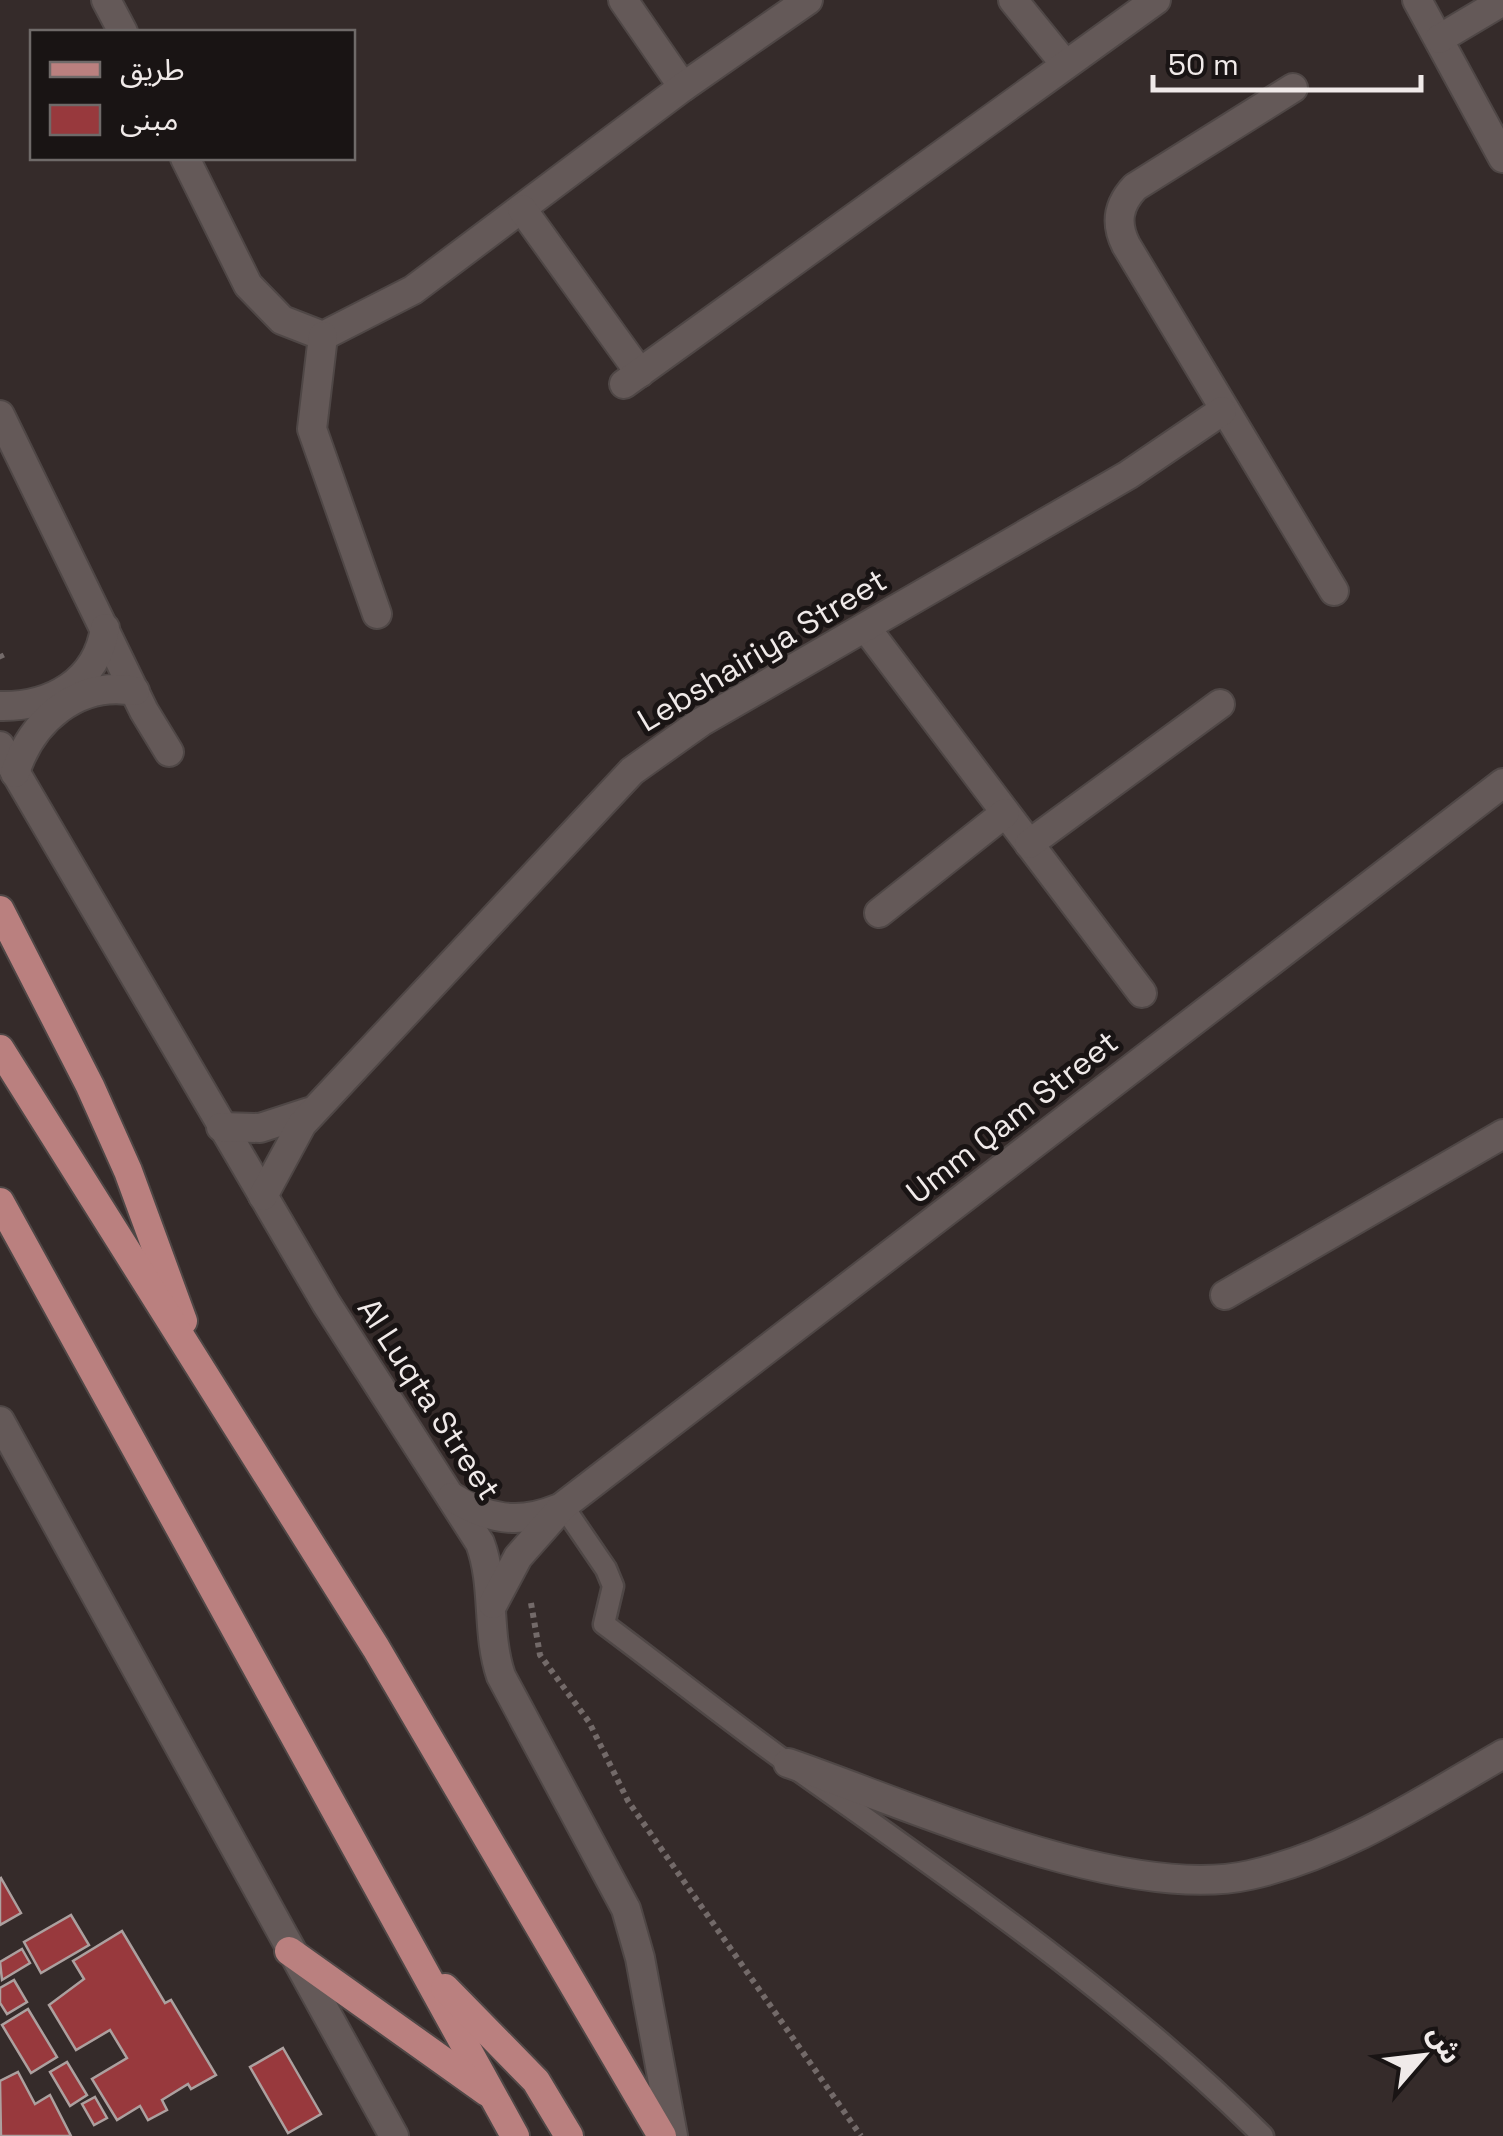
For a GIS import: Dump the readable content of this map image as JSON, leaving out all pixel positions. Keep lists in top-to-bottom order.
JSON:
{
  "streets": {
    "street": ["Lebshairiya Street", "Umm Qam Street", "Al Luqta Street"]
  },
  "crossings": [
    ["Lebshairiya Street", "Al Luqta Street"],
    ["Umm Qam Street", "Al Luqta Street"]
  ],
  "legend": ["طريق", "مبنى"],
  "scale_bar": "50 m",
  "north": "top right"
}
